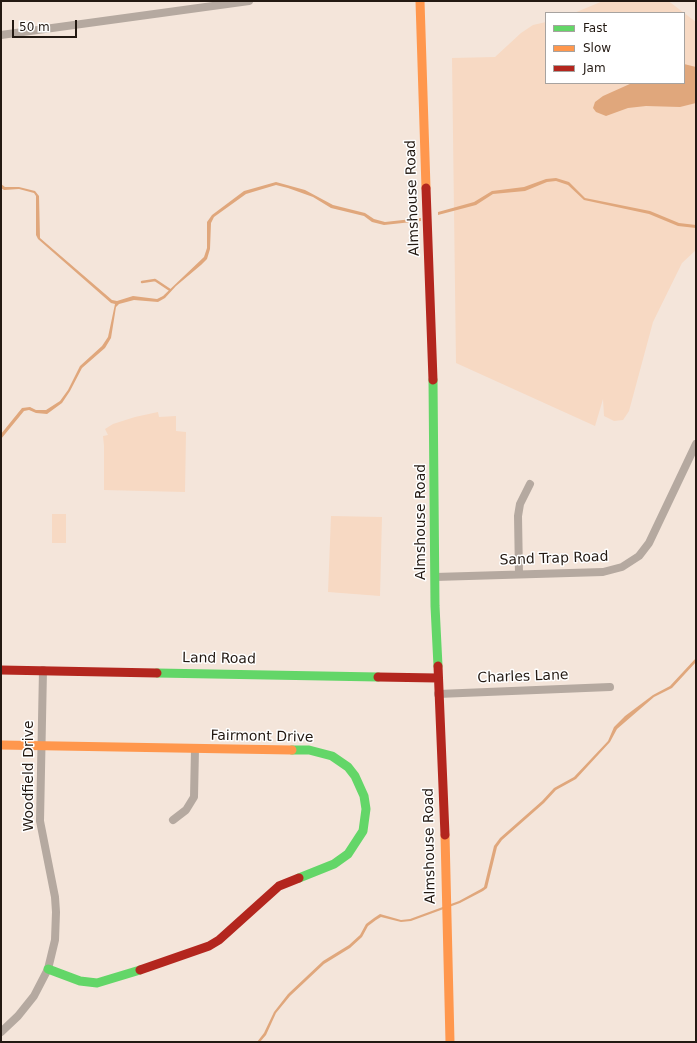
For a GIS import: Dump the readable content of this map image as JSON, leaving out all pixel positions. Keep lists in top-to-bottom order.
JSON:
{
  "streets": {
    "street": [
      "Almshouse Road",
      "Sand Trap Road",
      "Land Road",
      "Charles Lane",
      "Fairmont Drive",
      "Woodfield Drive"
    ]
  },
  "crossings": [
    ["Almshouse Road", "Sand Trap Road"],
    ["Almshouse Road", "Land Road"],
    ["Almshouse Road", "Charles Lane"],
    ["Land Road", "Woodfield Drive"],
    ["Fairmont Drive", "Woodfield Drive"]
  ],
  "legend": ["Fast", "Slow", "Jam"],
  "scale_bar": "50 m"
}
